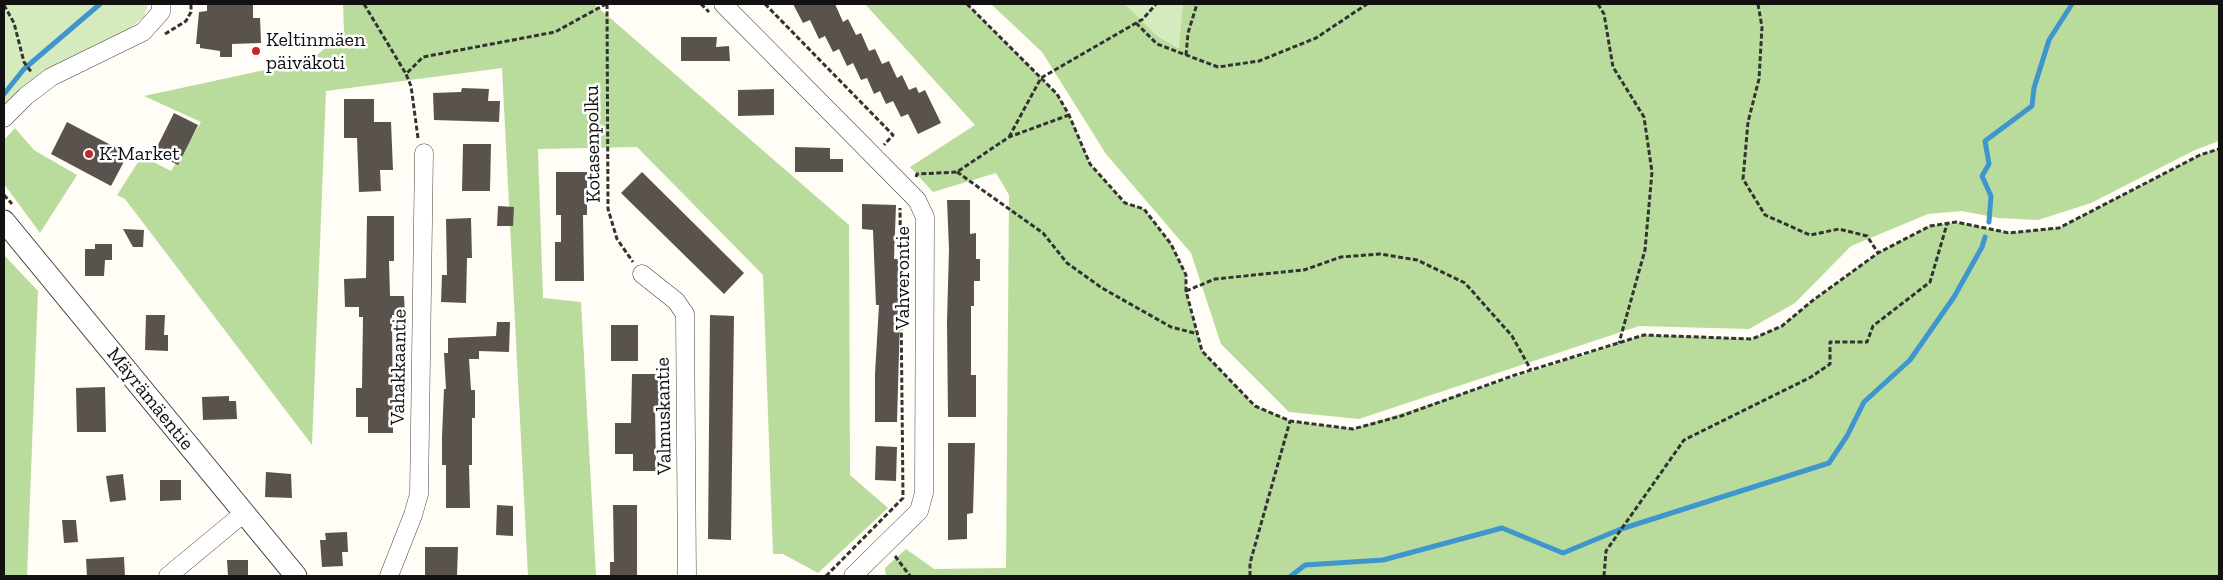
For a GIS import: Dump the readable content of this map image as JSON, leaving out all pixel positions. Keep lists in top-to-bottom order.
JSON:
{
  "streets": {
    "street": [
      "Vahverontie",
      "Vahakkaantie",
      "Mäyrämäentie",
      "Valmuskantie"
    ],
    "path": ["Kotasenpolku"]
  },
  "crossings": [
    ["Kotasenpolku", "Valmuskantie"]
  ],
  "places": ["Keltinmäen päiväkoti", "K-Market"]
}
